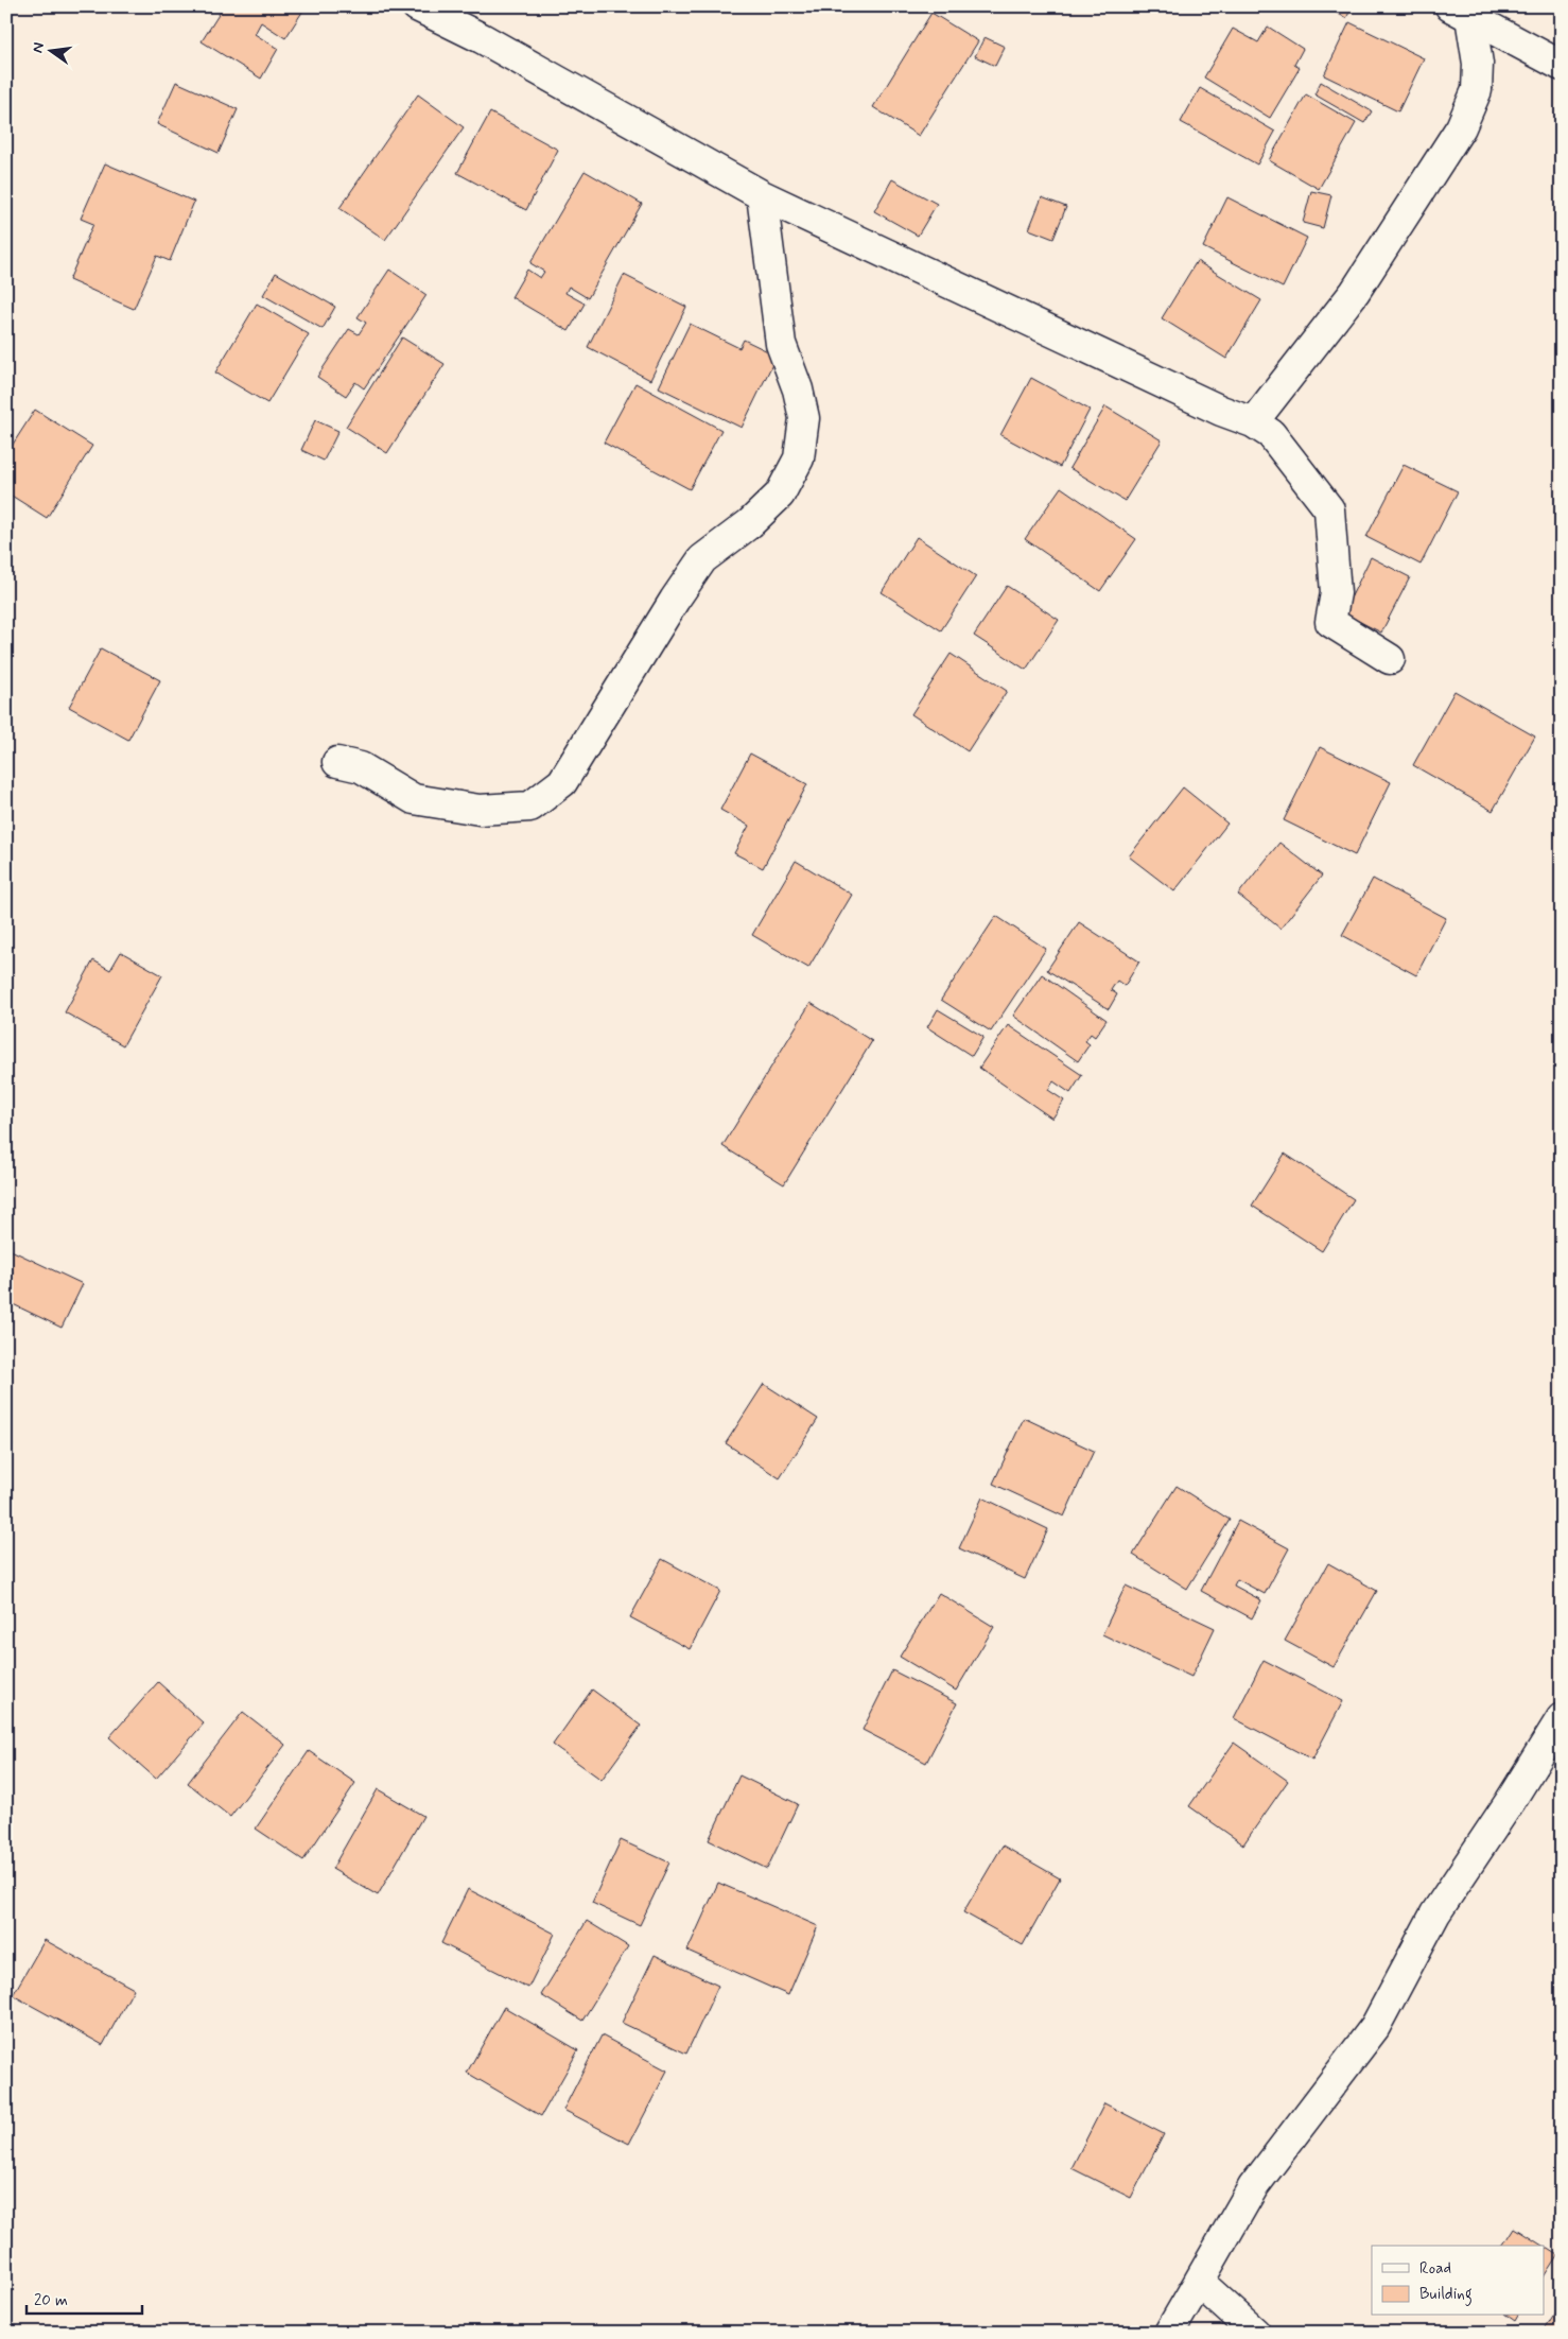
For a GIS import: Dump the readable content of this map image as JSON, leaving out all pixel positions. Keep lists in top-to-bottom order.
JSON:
{
  "legend": ["Road", "Building"],
  "scale_bar": "20 m",
  "north": "left"
}
